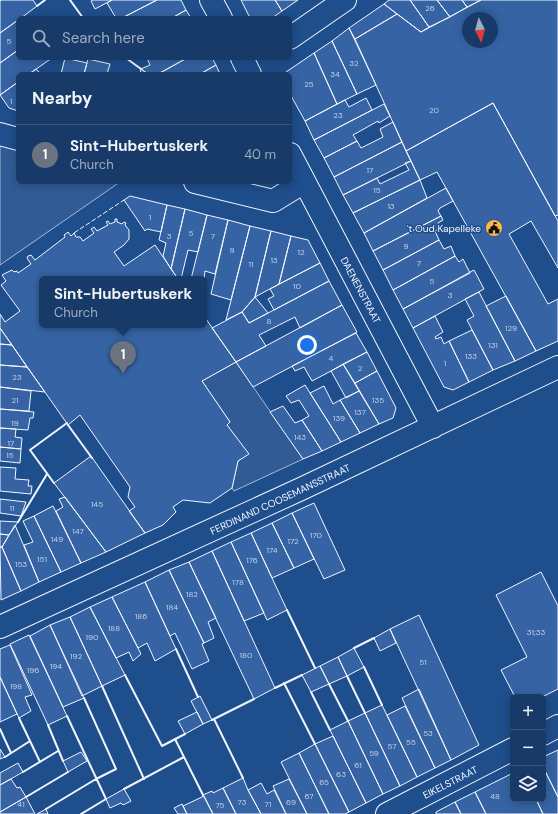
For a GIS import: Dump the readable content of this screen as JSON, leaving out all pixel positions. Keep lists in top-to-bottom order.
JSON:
{
  "streets": {
    "street": ["DAENENSTRAAT", "FERDINAND COOSEMANSSTRAAT", "EIKELSTRAAT"]
  },
  "crossings": [
    ["DAENENSTRAAT", "FERDINAND COOSEMANSSTRAAT"]
  ],
  "places": {
    "public building": ["'t Oud Kapelleke"]
  },
  "house_numbers": [
    "26",
    "5",
    "32",
    "34",
    "25",
    "1",
    "20",
    "23",
    "17",
    "15",
    "13",
    "1",
    "5",
    "3",
    "7",
    "9",
    "9",
    "12",
    "13",
    "7",
    "11",
    "5",
    "10",
    "3",
    "8",
    "129",
    "131",
    "133",
    "4",
    "1",
    "2",
    "23",
    "21",
    "135",
    "137",
    "139",
    "19",
    "143",
    "17",
    "15",
    "145",
    "11",
    "147",
    "170",
    "149",
    "172",
    "174",
    "151",
    "176",
    "153",
    "178",
    "182",
    "184",
    "186",
    "188",
    "31;33",
    "190",
    "180",
    "192",
    "51",
    "194",
    "196",
    "198",
    "53",
    "55",
    "57",
    "59",
    "61",
    "63",
    "65",
    "67",
    "48",
    "73",
    "69",
    "41",
    "71",
    "75"
  ],
  "north": "bottom",
  "page": {
    "search": "Search here",
    "heading": "Nearby",
    "list": [
      {
        "mark": "1",
        "name": "Sint-Hubertuskerk",
        "note": "Church",
        "value": "40 m"
      }
    ],
    "popup": ["Sint-Hubertuskerk", "Church"],
    "pins": "1",
    "map_buttons": ["+", "−"]
  }
}
